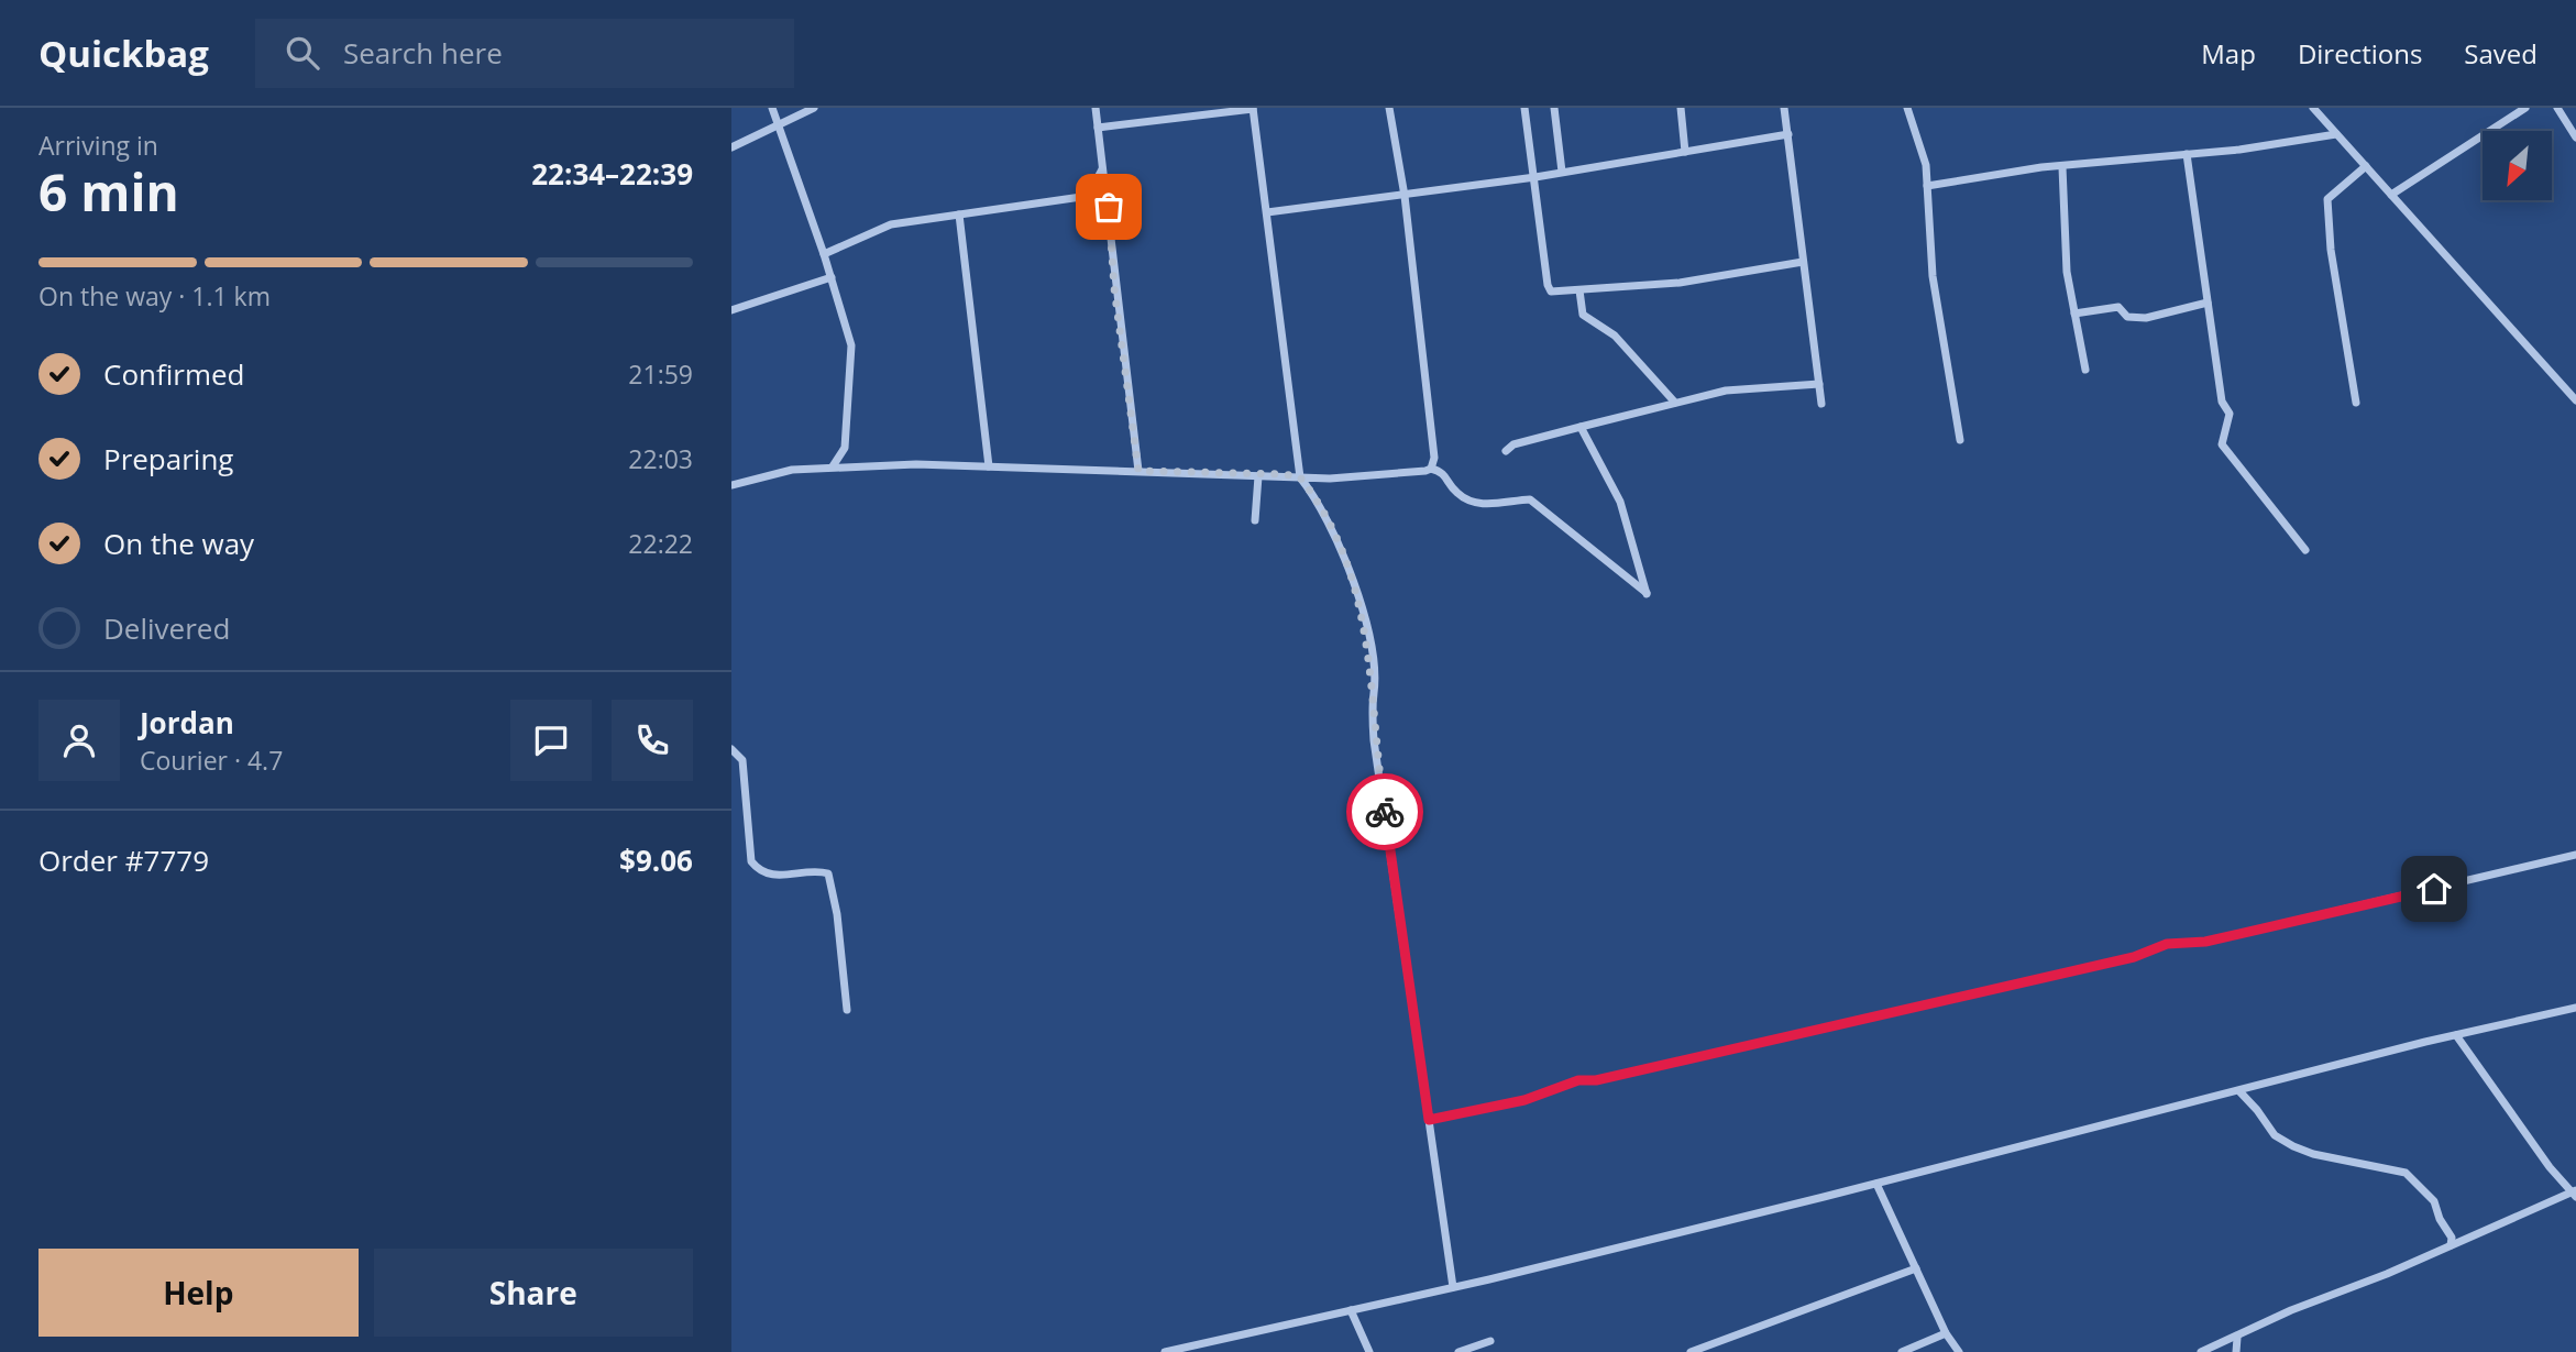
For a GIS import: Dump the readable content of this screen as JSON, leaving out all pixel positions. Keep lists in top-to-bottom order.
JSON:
{
  "north": "bottom left",
  "page": {
    "header": "Quickbag",
    "search": "Search here",
    "nav": ["Map", "Directions", "Saved"],
    "heading": ["6 min", "Arriving in", "22:34–22:39"],
    "panel": [
      "Jordan",
      "Courier · 4.7",
      "Order #7779",
      "$9.06"
    ],
    "bar": "On the way · 1.1 km",
    "list": [
      ["Confirmed", "21:59"],
      ["Preparing", "22:03"],
      ["On the way", "22:22"],
      "Delivered"
    ],
    "buttons": ["Help", "Share"]
  }
}
